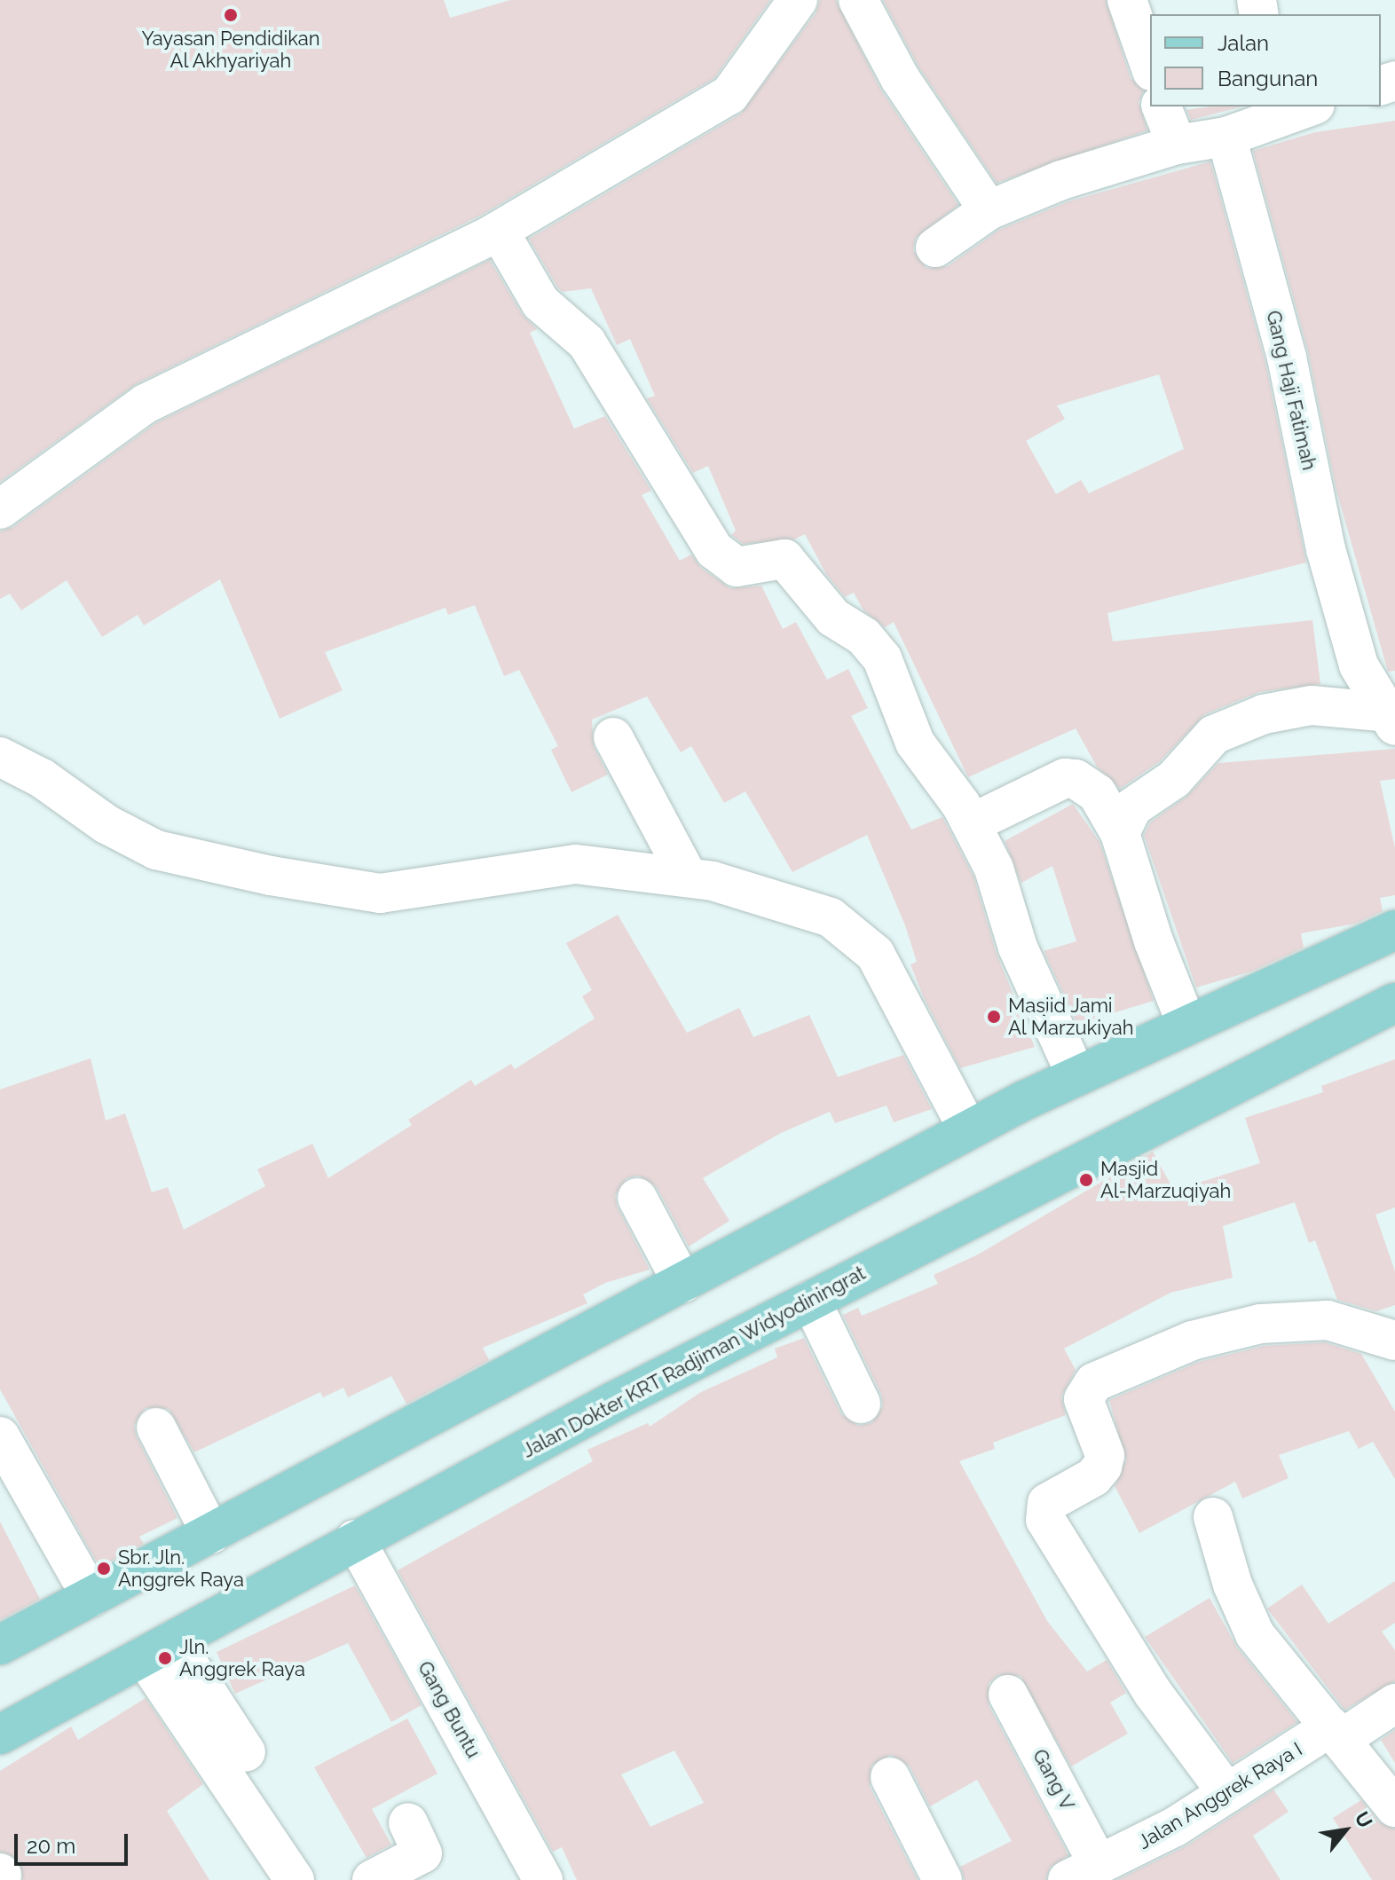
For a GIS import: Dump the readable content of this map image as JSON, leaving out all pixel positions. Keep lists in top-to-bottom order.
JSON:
{
  "streets": {
    "main road": ["Jalan Dokter KRT Radjiman Widyodiningrat"],
    "street": [
      "Gang Haji Fatimah",
      "Gang Buntu",
      "Gang V",
      "Jalan Anggrek Raya I"
    ]
  },
  "crossings": [
    ["Jalan Dokter KRT Radjiman Widyodiningrat", "Gang Buntu"],
    ["Gang V", "Jalan Anggrek Raya I"]
  ],
  "places": [
    "Yayasan Pendidikan Al Akhyariyah",
    "Masjid Jami Al Marzukiyah",
    "Masjid Al-Marzuqiyah",
    "Sbr. Jln. Anggrek Raya",
    "Jln. Anggrek Raya"
  ],
  "legend": ["Jalan", "Bangunan"],
  "scale_bar": "20 m",
  "north": "top right"
}
